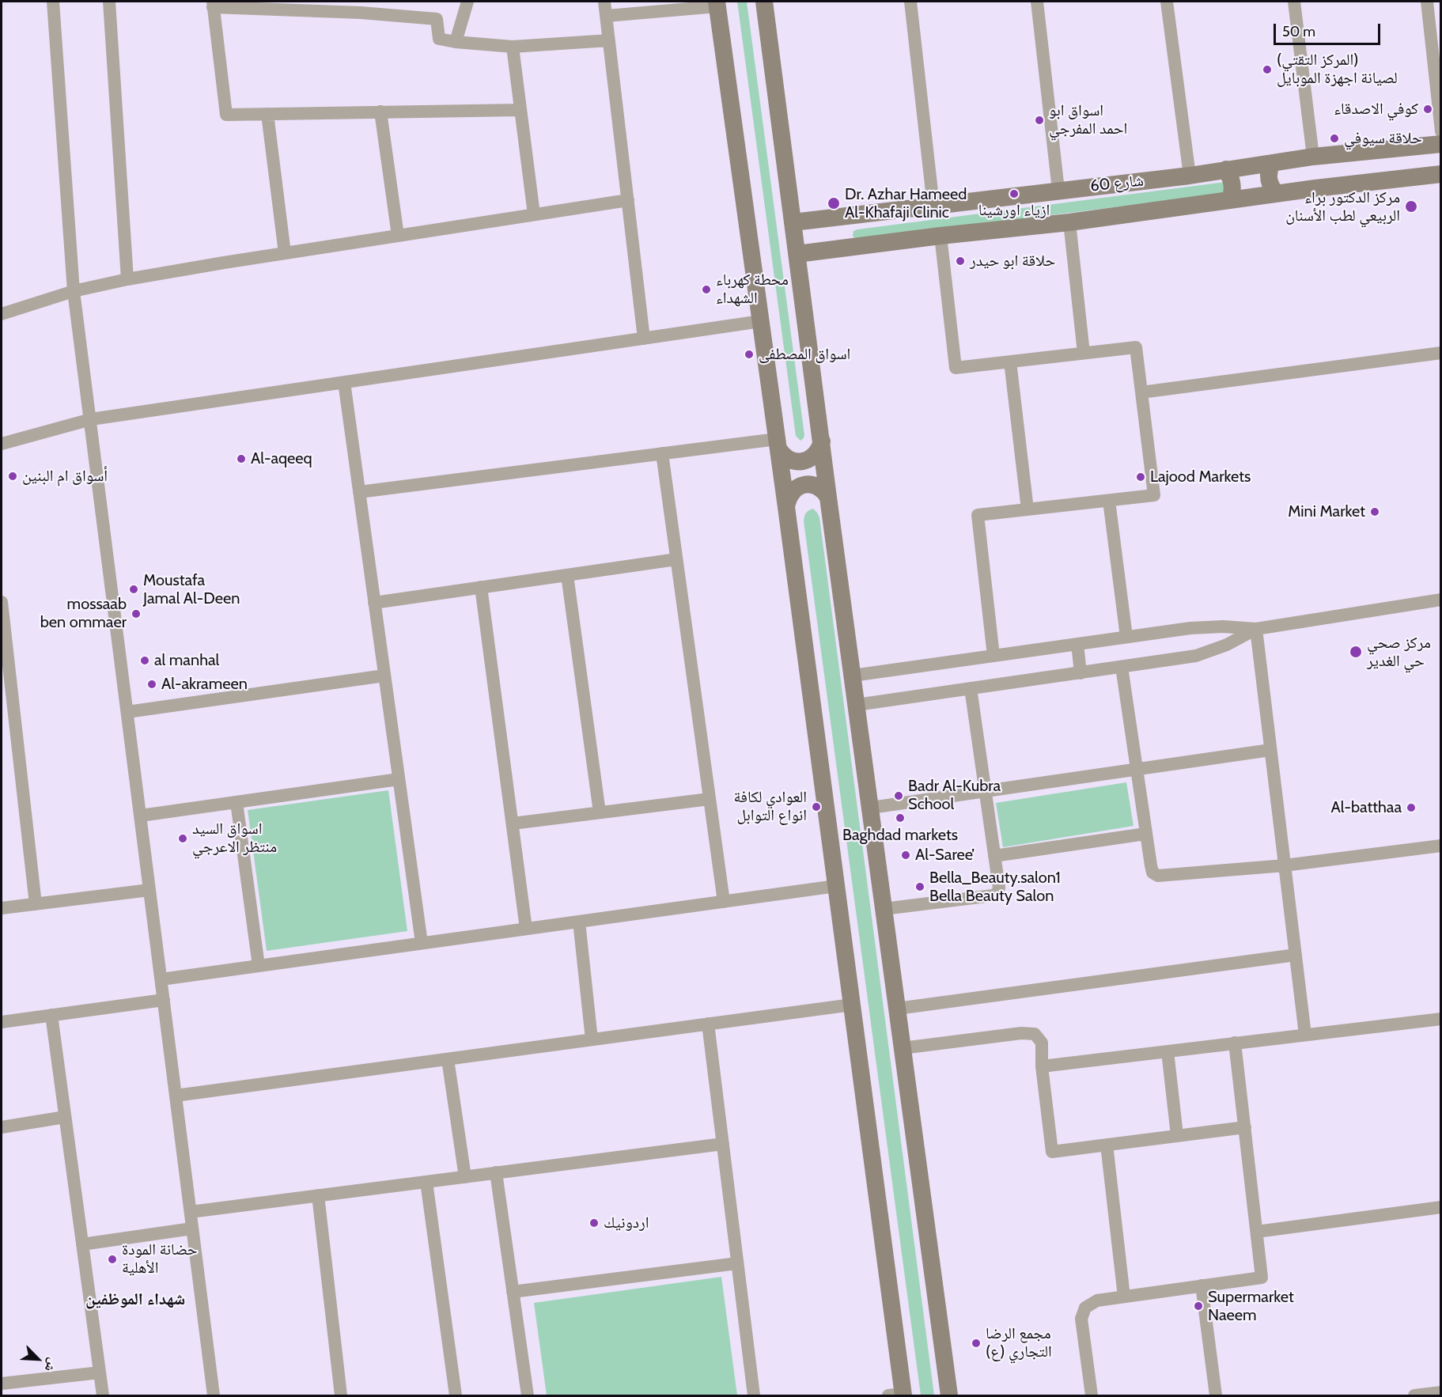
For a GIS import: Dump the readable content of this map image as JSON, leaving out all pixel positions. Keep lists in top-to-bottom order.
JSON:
{
  "streets": {
    "main road": ["شارع 60"]
  },
  "districts": ["شهداء الموظفين"],
  "places": [
    "(المركز التقتي) لصيانة اجهزة الموبايل",
    "كوفي الاصدقاء",
    "اسواق ابو احمد المفرجي",
    "حلاقة سيوفي",
    "ازياء اورشينا",
    "Dr. Azhar Hameed Al-Khafaji Clinic",
    "مركز الدكتور براء الربيعي لطب الأسنان",
    "حلاقة ابو حيدر",
    "محطة كهرباء الشهداء",
    "اسواق المصطفى",
    "Al-aqeeq",
    "أسواق ام البنين",
    "Lajood Markets",
    "Mini Market",
    "Moustafa Jamal Al-Deen",
    "mossaab ben ommaer",
    "مركز صحي حي الغدير",
    "al manhal",
    "Al-akrameen",
    "Badr Al-Kubra School",
    "العوادي لكافة انواع التوابل",
    "Al-batthaa",
    "Baghdad markets",
    "اسواق السيد منتظر الاعرجي",
    "Al-Saree’",
    "Bella_Beauty.salon1 Bella Beauty Salon",
    "اردونيك",
    "حضانة المودة الأهلية",
    "Supermarket Naeem",
    "مجمع الرضا (ع) التجاري"
  ],
  "scale_bar": "50 m",
  "north": "bottom right"
}
